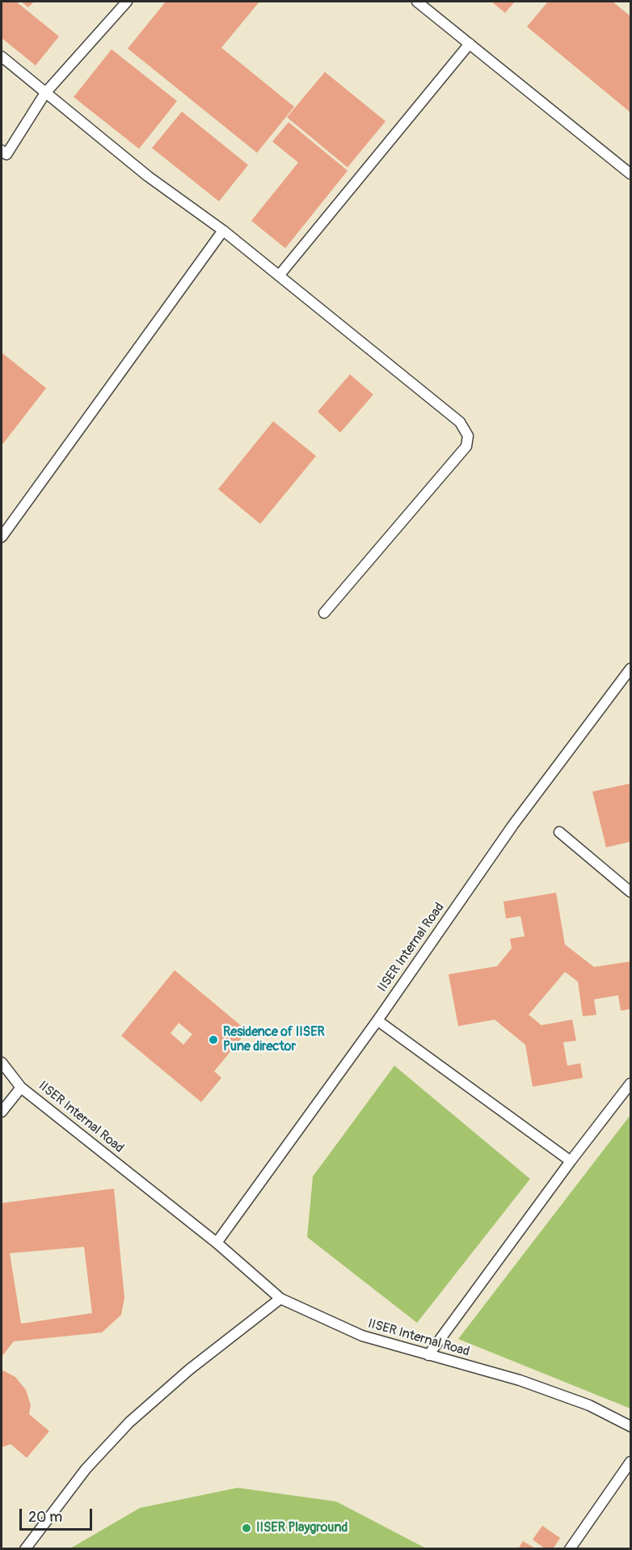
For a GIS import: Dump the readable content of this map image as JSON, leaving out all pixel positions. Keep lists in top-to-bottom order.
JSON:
{
  "streets": {
    "lane": ["IISER Internal Road"]
  },
  "places": ["Residence of IISER Pune director", "IISER Playground"],
  "scale_bar": "20 m"
}
